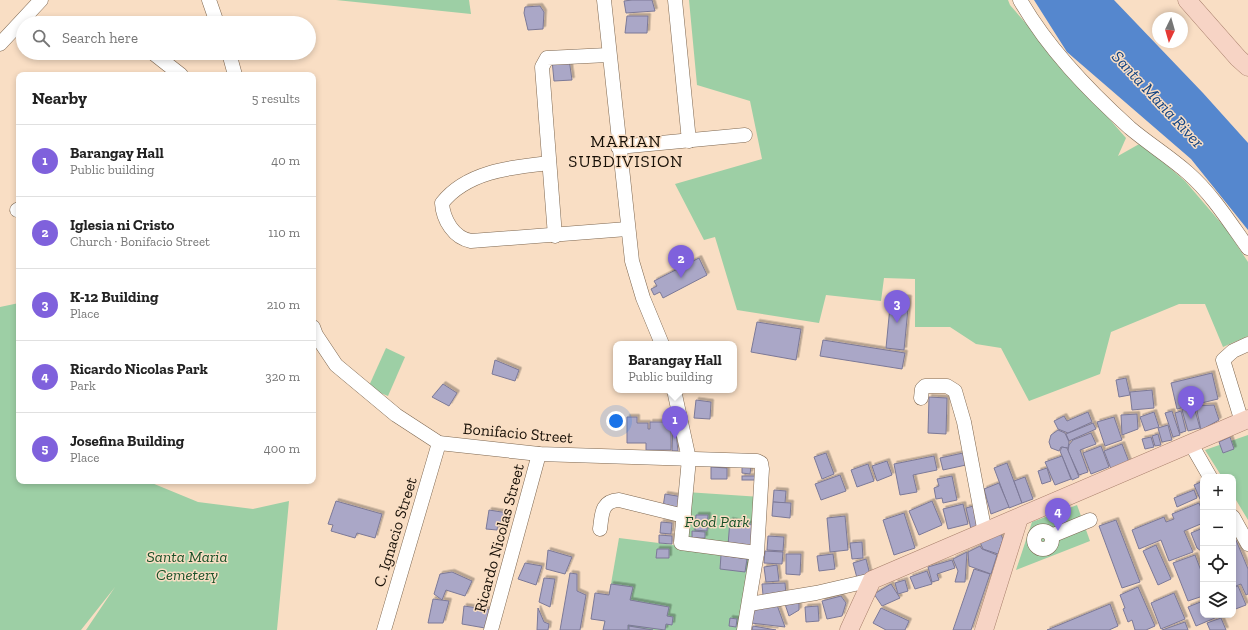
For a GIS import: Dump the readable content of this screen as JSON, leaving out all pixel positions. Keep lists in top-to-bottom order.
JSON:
{
  "streets": {
    "street": ["Bonifacio Street", "C. Ignacio Street", "Ricardo Nicolas Street"]
  },
  "crossings": [
    ["Bonifacio Street", "C. Ignacio Street"],
    ["Bonifacio Street", "Ricardo Nicolas Street"]
  ],
  "districts": ["MARIAN SUBDIVISION"],
  "water": ["Santa Maria River"],
  "parks": ["Food Park", "Santa Maria Cemetery"],
  "north": "bottom",
  "page": {
    "search": "Search here",
    "heading": ["Nearby", "5 results"],
    "list": [
      {
        "mark": "1",
        "name": "Barangay Hall",
        "note": "Public building",
        "value": "40 m"
      },
      {
        "mark": "2",
        "name": "Iglesia ni Cristo",
        "note": "Church · Bonifacio Street",
        "value": "110 m"
      },
      {
        "mark": "3",
        "name": "K-12 Building",
        "note": "Place",
        "value": "210 m"
      },
      {
        "mark": "4",
        "name": "Ricardo Nicolas Park",
        "note": "Park",
        "value": "320 m"
      },
      {
        "mark": "5",
        "name": "Josefina Building",
        "note": "Place",
        "value": "400 m"
      }
    ],
    "pins": [
      "2",
      "3",
      "5",
      "1",
      "4"
    ],
    "popup": ["Barangay Hall", "Public building"],
    "map_buttons": ["+", "−"]
  }
}
